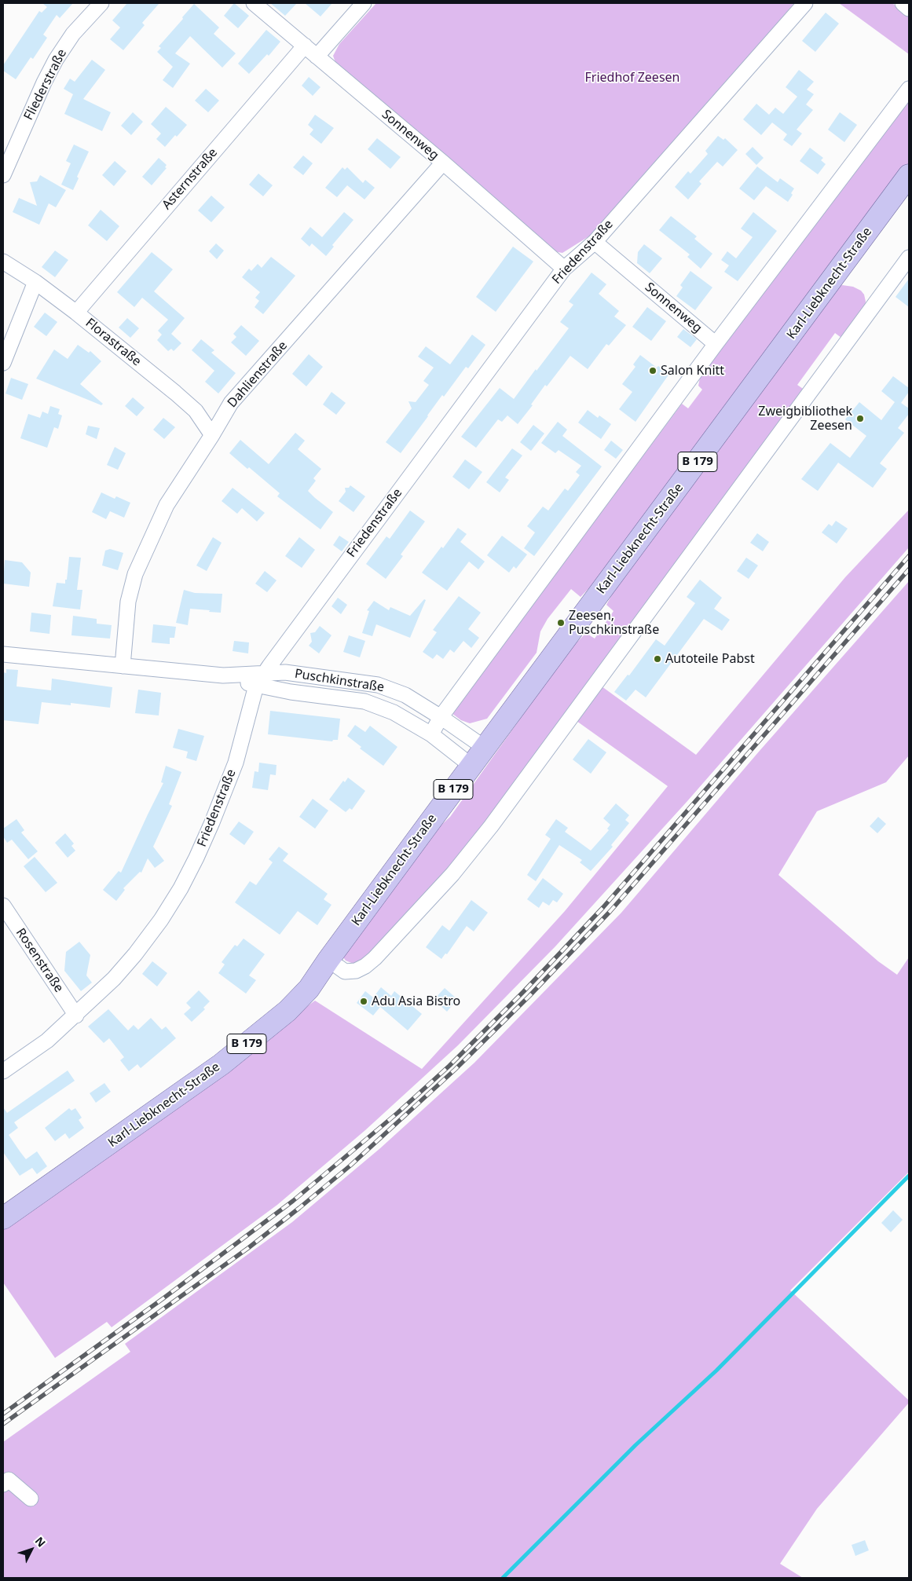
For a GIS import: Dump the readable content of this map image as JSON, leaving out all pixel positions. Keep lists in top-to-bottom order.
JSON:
{
  "streets": {
    "main road": ["Karl-Liebknecht-Straße", "B 179"],
    "street": [
      "Fliederstraße",
      "Sonnenweg",
      "Asternstraße",
      "Friedenstraße",
      "Florastraße",
      "Dahlienstraße",
      "Puschkinstraße",
      "Rosenstraße"
    ]
  },
  "crossings": [
    ["Sonnenweg", "Asternstraße"],
    ["Sonnenweg", "Friedenstraße"],
    ["Sonnenweg", "Dahlienstraße"],
    ["Asternstraße", "Florastraße"],
    ["Friedenstraße", "Puschkinstraße"],
    ["Friedenstraße", "Rosenstraße"],
    ["Karl-Liebknecht-Straße", "Puschkinstraße"],
    ["Florastraße", "Dahlienstraße"],
    ["Dahlienstraße", "Puschkinstraße"]
  ],
  "parks": ["Friedhof Zeesen"],
  "places": [
    "Salon Knitt",
    "Zweigbibliothek Zeesen",
    "Zeesen, Puschkinstraße",
    "Autoteile Pabst",
    "Adu Asia Bistro"
  ],
  "north": "top right"
}
